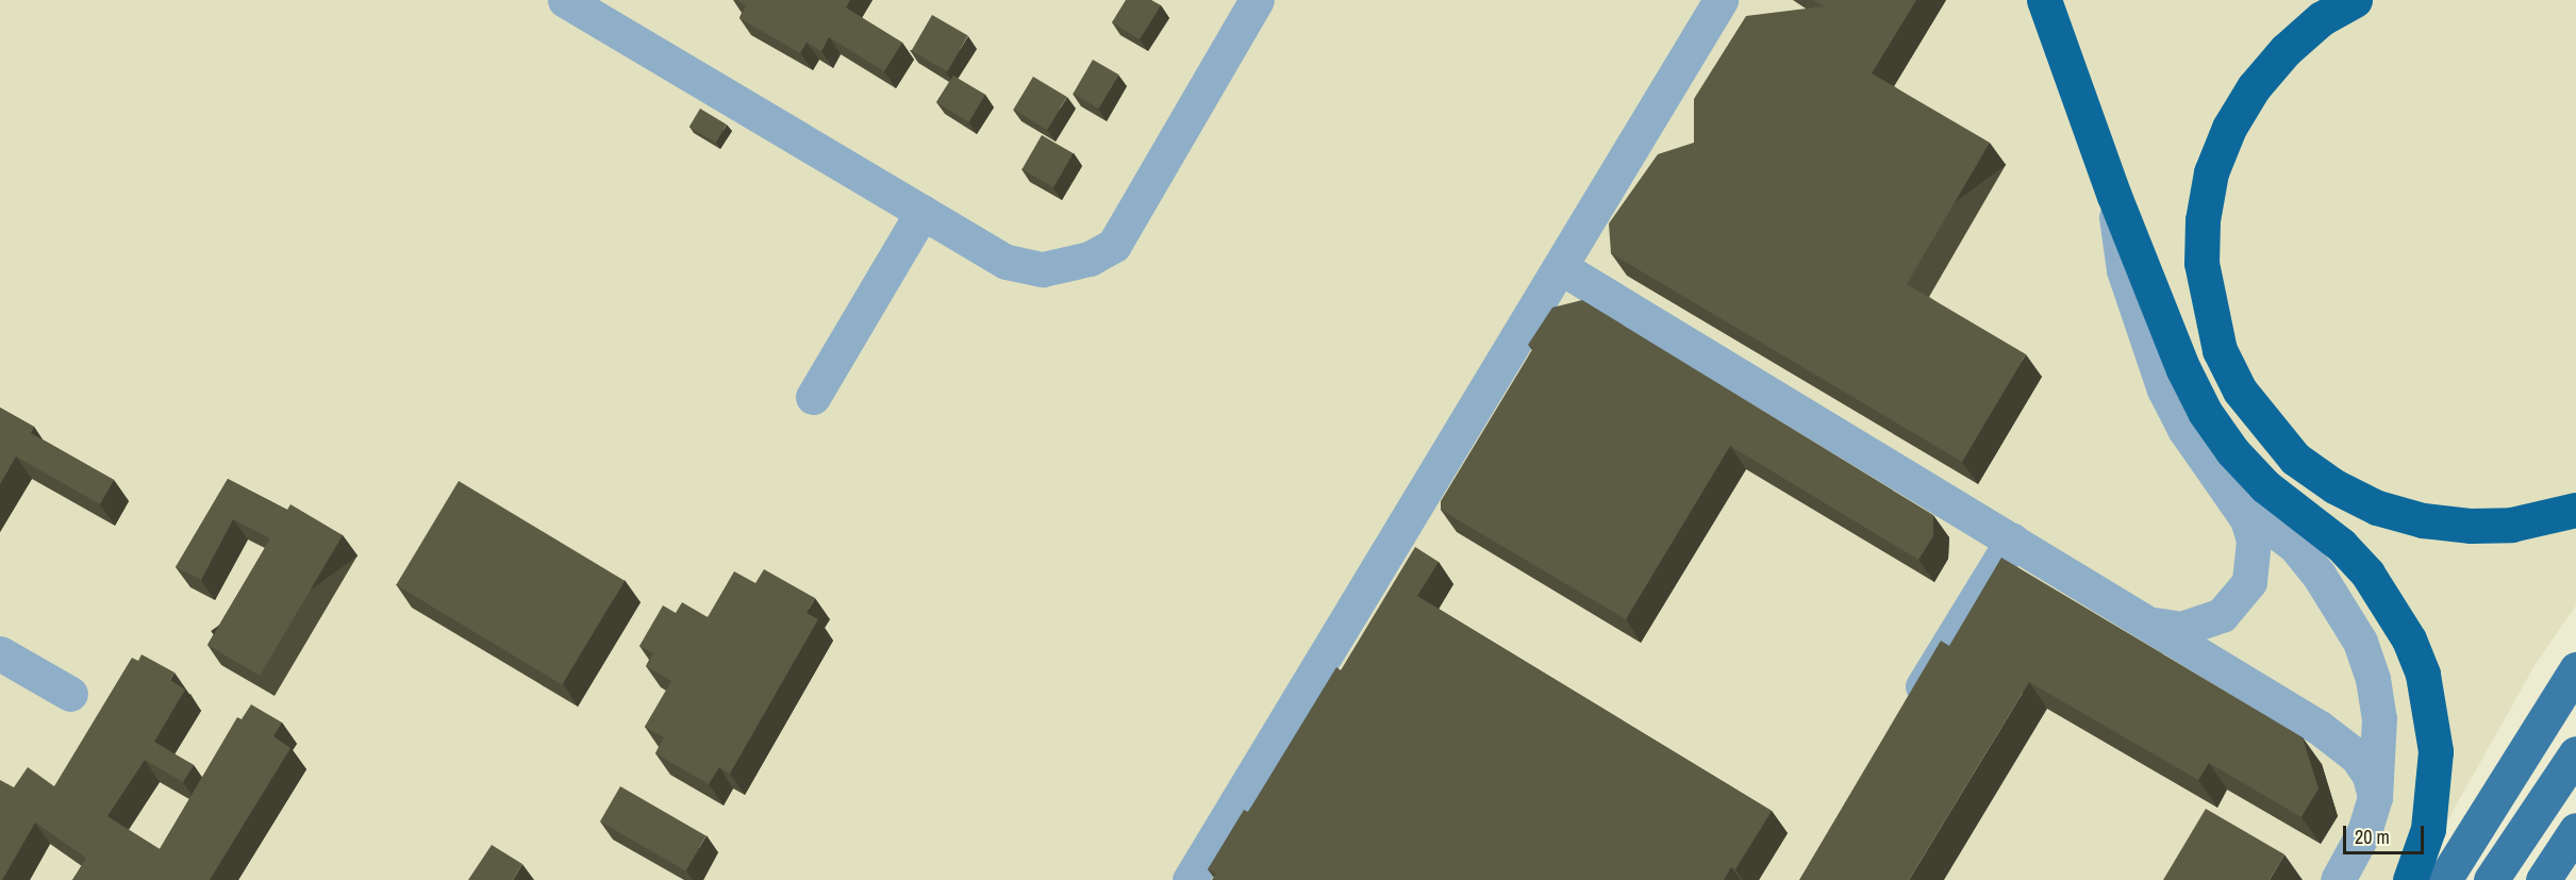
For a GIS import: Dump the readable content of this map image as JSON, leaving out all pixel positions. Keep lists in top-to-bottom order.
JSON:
{
  "scale_bar": "20 m"
}
